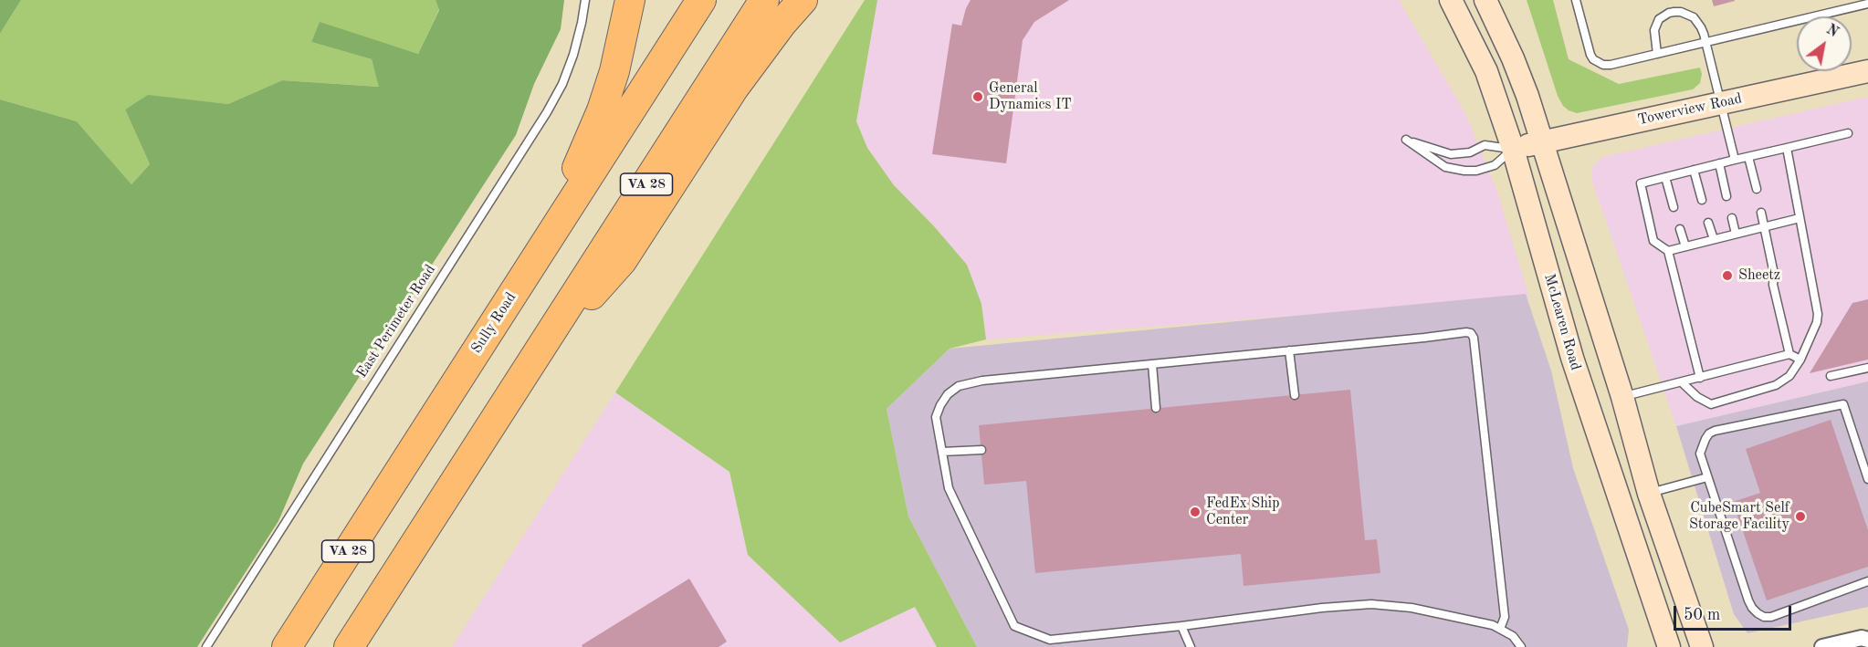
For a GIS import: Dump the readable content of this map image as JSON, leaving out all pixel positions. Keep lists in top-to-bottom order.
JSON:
{
  "streets": {
    "highway": ["VA 28", "Sully Road"],
    "main road": ["Towerview Road", "McLearen Road"],
    "lane": ["East Perimeter Road"]
  },
  "crossings": [
    ["Towerview Road", "McLearen Road"]
  ],
  "places": [
    "General Dynamics IT",
    "Sheetz",
    "FedEx Ship Center",
    "CubeSmart Self Storage Facility"
  ],
  "scale_bar": "50 m",
  "north": "top right"
}
